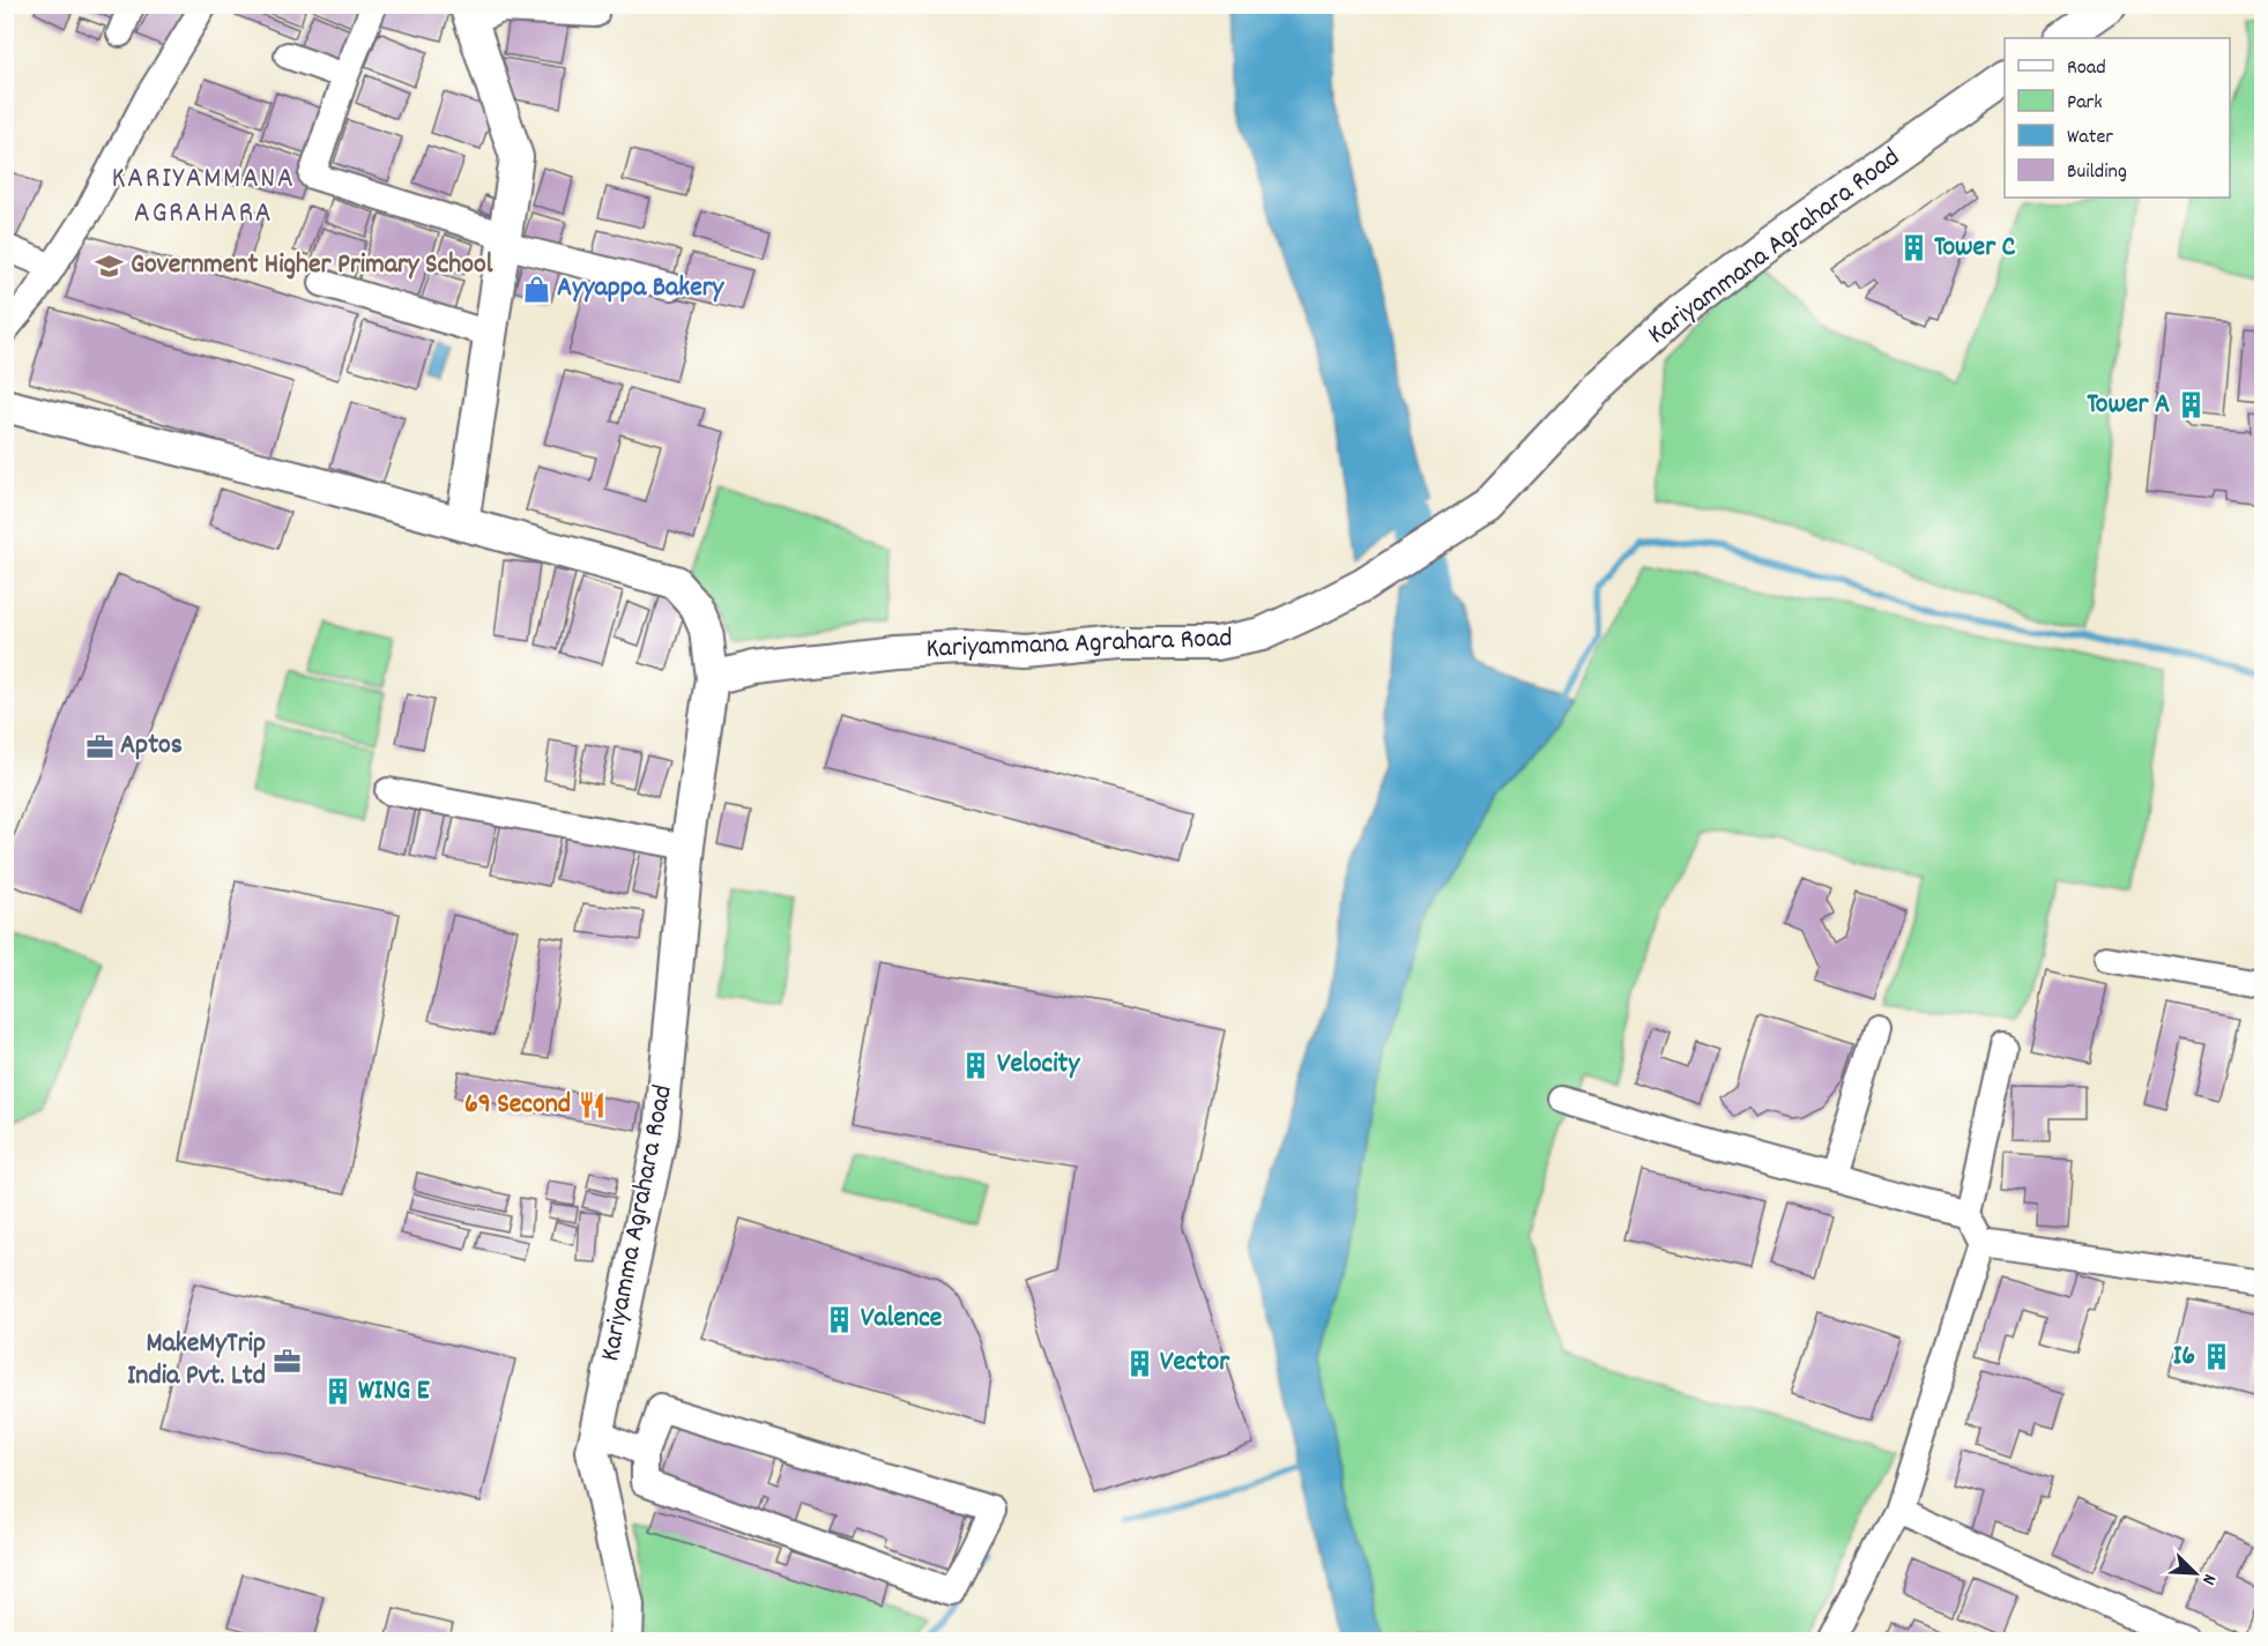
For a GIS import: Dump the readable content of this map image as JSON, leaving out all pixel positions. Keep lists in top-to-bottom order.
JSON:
{
  "streets": {
    "street": ["Kariyammana Agrahara Road", "Kariyamma Agrahara Road"]
  },
  "crossings": [
    ["Kariyammana Agrahara Road", "Kariyamma Agrahara Road"]
  ],
  "districts": ["KARIYAMMANA AGRAHARA"],
  "places": {
    "building": [
      "Tower C",
      "Tower A",
      "Velocity",
      "Valence",
      "I6",
      "Vector",
      "WING E"
    ],
    "school or university": ["Government Higher Primary School"],
    "shop": ["Ayyappa Bakery"],
    "office": ["Aptos", "MakeMyTrip India Pvt. Ltd"],
    "restaurant": ["69 Second"]
  },
  "legend": [
    "Road",
    "Park",
    "Water",
    "Building"
  ],
  "north": "bottom right"
}
